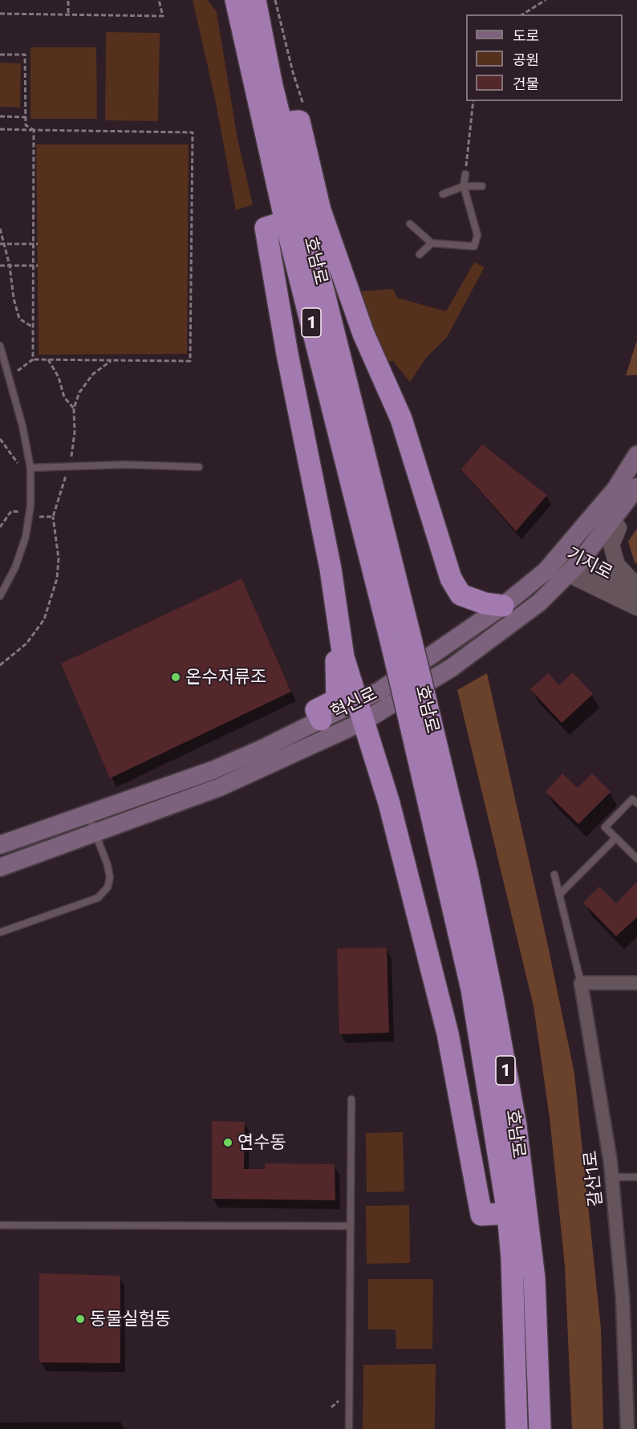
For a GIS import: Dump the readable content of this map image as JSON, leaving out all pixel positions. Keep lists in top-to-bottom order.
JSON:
{
  "streets": {
    "highway": ["호남로", "1"],
    "main road": ["혁신로"],
    "street": ["기지로", "갈산1로"]
  },
  "crossings": [
    ["기지로", "혁신로"]
  ],
  "places": ["온수저류조", "연수동", "동물실험동"],
  "legend": ["도로", "공원", "건물"]
}
